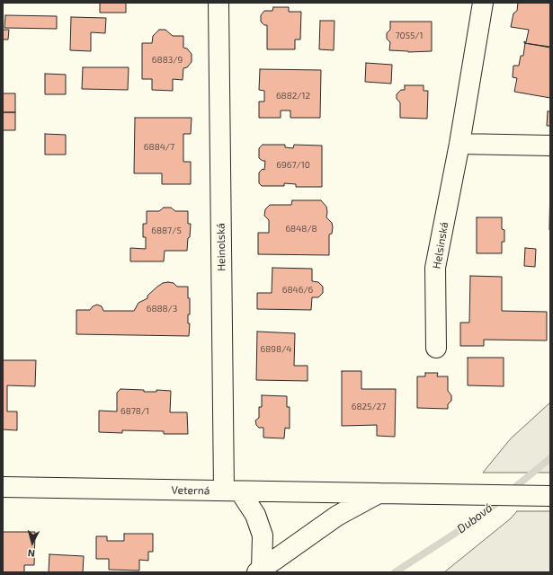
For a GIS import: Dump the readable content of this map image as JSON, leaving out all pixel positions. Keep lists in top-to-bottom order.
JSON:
{
  "streets": {
    "street": ["Helsinská", "Heinolská", "Veterná"]
  },
  "crossings": [
    ["Heinolská", "Veterná"]
  ],
  "water": ["Dubová"],
  "house_numbers": [
    "7055/1",
    "6883/9",
    "6882/12",
    "6884/7",
    "6967/10",
    "6848/8",
    "6887/5",
    "6846/6",
    "6888/3",
    "6898/4",
    "6825/27",
    "6878/1"
  ],
  "north": "bottom"
}
